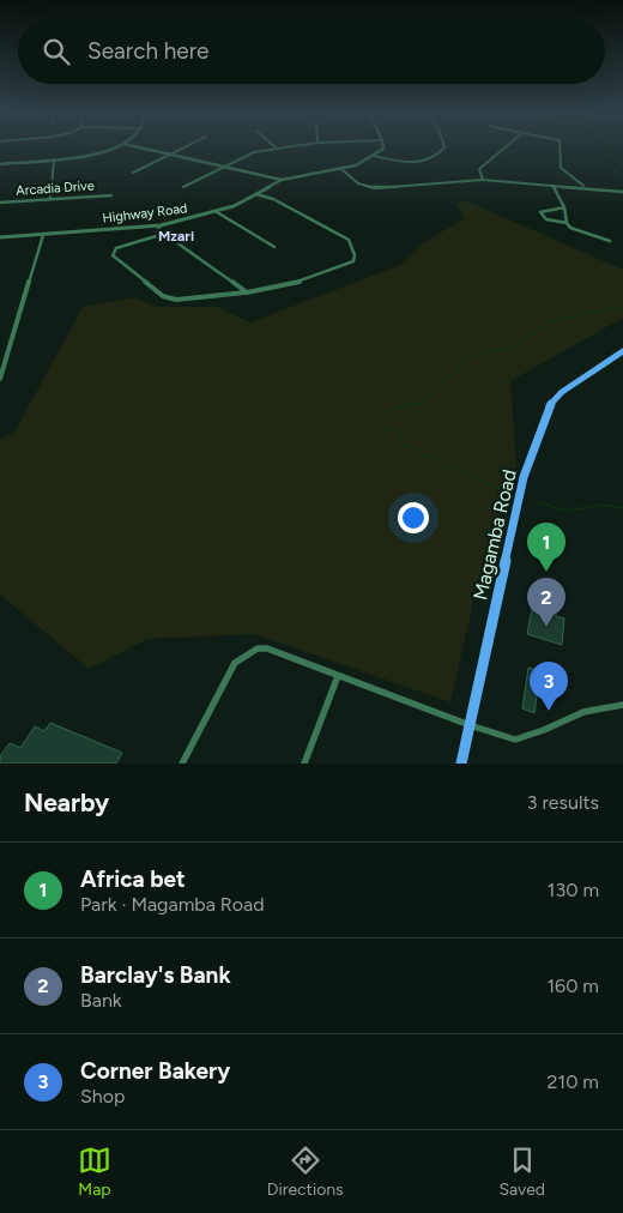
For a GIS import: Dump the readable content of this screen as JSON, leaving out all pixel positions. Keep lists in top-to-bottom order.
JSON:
{
  "streets": {
    "highway": ["Magamba Road"],
    "street": ["Arcadia Drive", "Highway Road"]
  },
  "districts": ["Mzari"],
  "page": {
    "search": "Search here",
    "pins": ["1", "2", "3"],
    "heading": ["Nearby", "3 results"],
    "list": [
      {
        "mark": "1",
        "name": "Africa bet",
        "note": "Park · Magamba Road",
        "value": "130 m"
      },
      {
        "mark": "2",
        "name": "Barclay's Bank",
        "note": "Bank",
        "value": "160 m"
      },
      {
        "mark": "3",
        "name": "Corner Bakery",
        "note": "Shop",
        "value": "210 m"
      }
    ],
    "nav": ["Map", "Directions", "Saved"]
  }
}
